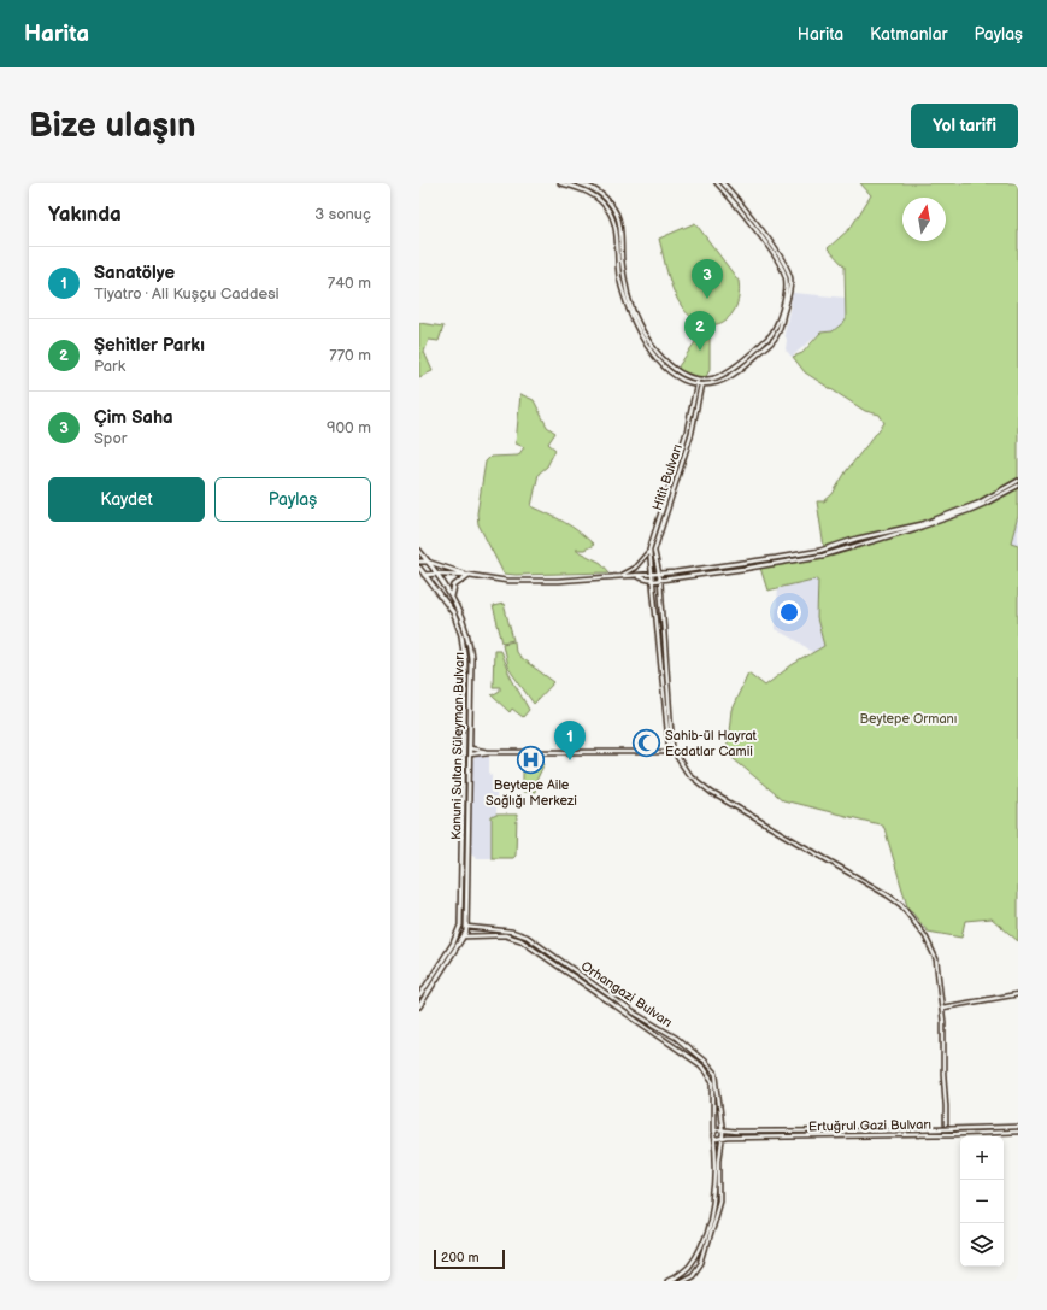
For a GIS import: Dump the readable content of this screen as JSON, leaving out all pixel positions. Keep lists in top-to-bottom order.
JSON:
{
  "streets": {
    "main road": [
      "Hitit Bulvarı",
      "Kanuni Sultan Süleyman Bulvarı",
      "Orhangazi Bulvarı",
      "Ertuğrul Gazi Bulvarı"
    ]
  },
  "crossings": [
    ["Kanuni Sultan Süleyman Bulvarı", "Orhangazi Bulvarı"],
    ["Orhangazi Bulvarı", "Ertuğrul Gazi Bulvarı"]
  ],
  "parks": ["Beytepe Ormanı"],
  "places": {
    "mosque": ["Sahib-ül Hayrat Ecdatlar Camii"],
    "hospital": ["Beytepe Aile Sağlığı Merkezi"]
  },
  "scale_bar": "200 m",
  "north": "top",
  "page": {
    "header": "Harita",
    "nav": ["Harita", "Katmanlar", "Paylaş"],
    "buttons": [
      "Yol tarifi",
      ["Kaydet", "Paylaş"]
    ],
    "title": "Bize ulaşın",
    "heading": ["Yakında", "3 sonuç"],
    "list": [
      {
        "mark": "1",
        "name": "Sanatölye",
        "note": "Tiyatro · Ali Kuşçu Caddesi",
        "value": "740 m"
      },
      {
        "mark": "2",
        "name": "Şehitler Parkı",
        "note": "Park",
        "value": "770 m"
      },
      {
        "mark": "3",
        "name": "Çim Saha",
        "note": "Spor",
        "value": "900 m"
      }
    ],
    "pins": ["3", "2", "1"],
    "map_buttons": ["+", "−"],
    "scale": "200 m"
  }
}
